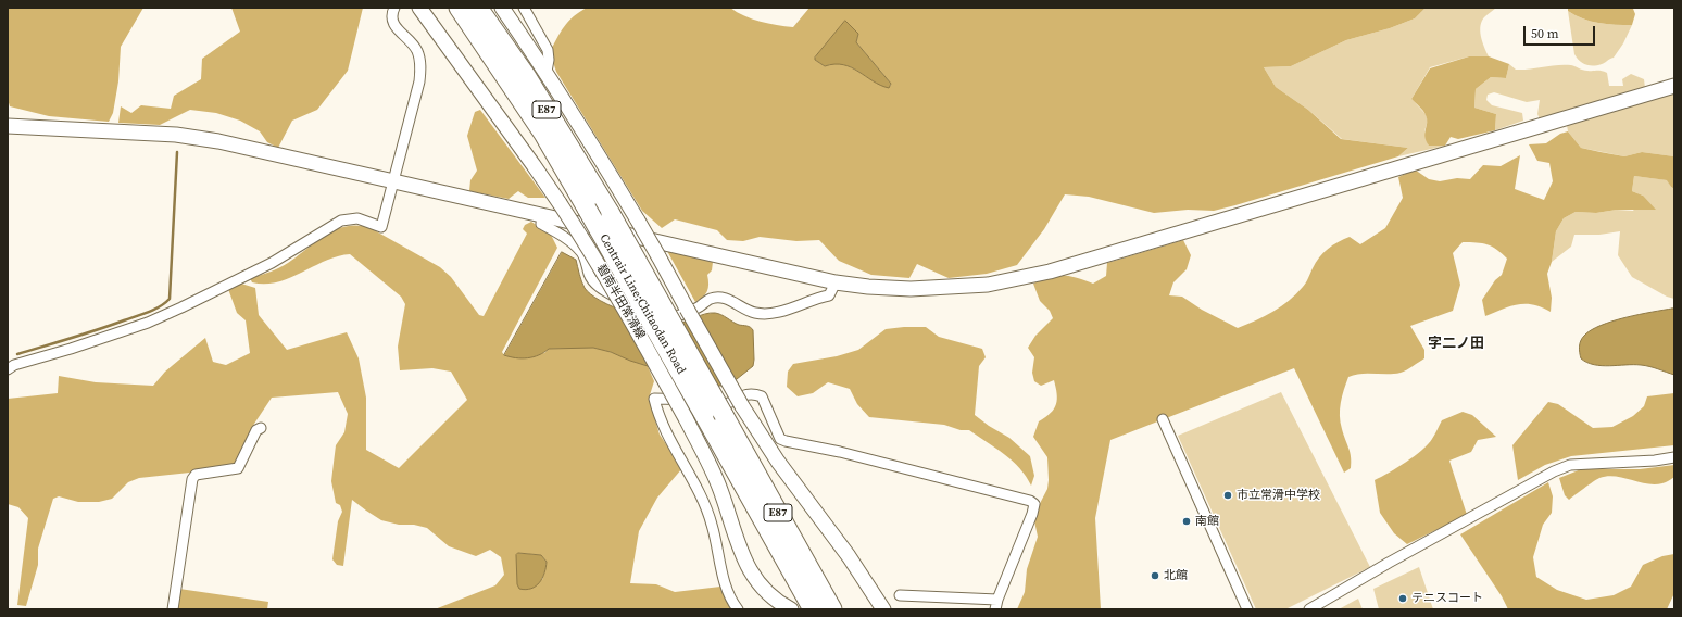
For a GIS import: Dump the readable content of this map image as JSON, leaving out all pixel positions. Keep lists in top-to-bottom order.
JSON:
{
  "streets": {
    "highway": ["E87", "Centrair Line;Chitaodan Road"],
    "street": ["碧南半田常滑線"]
  },
  "districts": ["字二ノ田"],
  "places": [
    "市立常滑中学校",
    "南館",
    "北館",
    "テニスコート"
  ],
  "scale_bar": "50 m"
}
